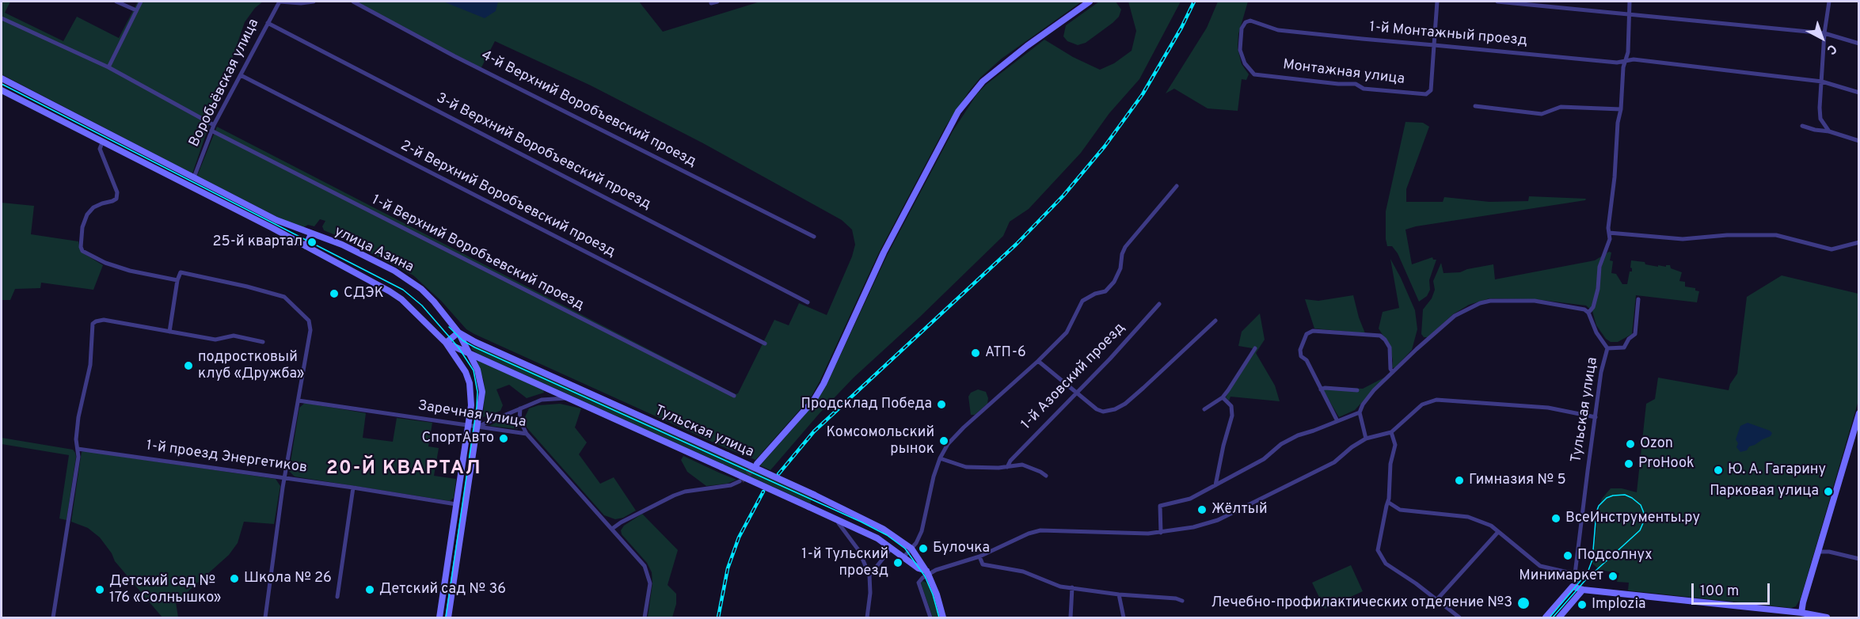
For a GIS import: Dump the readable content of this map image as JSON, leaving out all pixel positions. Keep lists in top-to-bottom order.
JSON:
{
  "streets": {
    "street": [
      "1-й Монтажный проезд",
      "Монтажная улица",
      "Воробьёвская улица",
      "4-й Верхний Воробъевский проезд",
      "3-й Верхний Воробъевский проезд",
      "2-й Верхний Воробъевский проезд",
      "улица Азина",
      "1-й Верхний Воробъевский проезд",
      "1-й Азовский проезд",
      "Тульская улица",
      "Заречная улица",
      "1-й проезд Энергетиков"
    ]
  },
  "crossings": [
    ["1-й Монтажный проезд", "Монтажная улица"],
    ["Воробьёвская улица", "3-й Верхний Воробъевский проезд"],
    ["Воробьёвская улица", "2-й Верхний Воробъевский проезд"],
    ["Воробьёвская улица", "улица Азина"],
    ["Воробьёвская улица", "1-й Верхний Воробъевский проезд"],
    ["улица Азина", "Тульская улица"],
    ["улица Азина", "Заречная улица"],
    ["улица Азина", "1-й проезд Энергетиков"]
  ],
  "districts": ["20-Й КВАРТАЛ"],
  "places": [
    "25-й квартал",
    "СДЭК",
    "АТП-6",
    "подростковый клуб «Дружба»",
    "Продсклад Победа",
    "СпортАвто",
    "Комсомольский рынок",
    "Ozon",
    "ProHook",
    "Ю. А. Гагарину",
    "Гимназия № 5",
    "Парковая улица",
    "Жёлтый",
    "ВсеИнструменты.ру",
    "Булочка",
    "Подсолнух",
    "1-й Тульский проезд",
    "Минимаркет",
    "Школа № 26",
    "Детский сад № 176 «Солнышко»",
    "Детский сад № 36",
    "Лечебно-профилактических отделение №3",
    "Implozia"
  ],
  "scale_bar": "100 m",
  "north": "bottom right"
}
